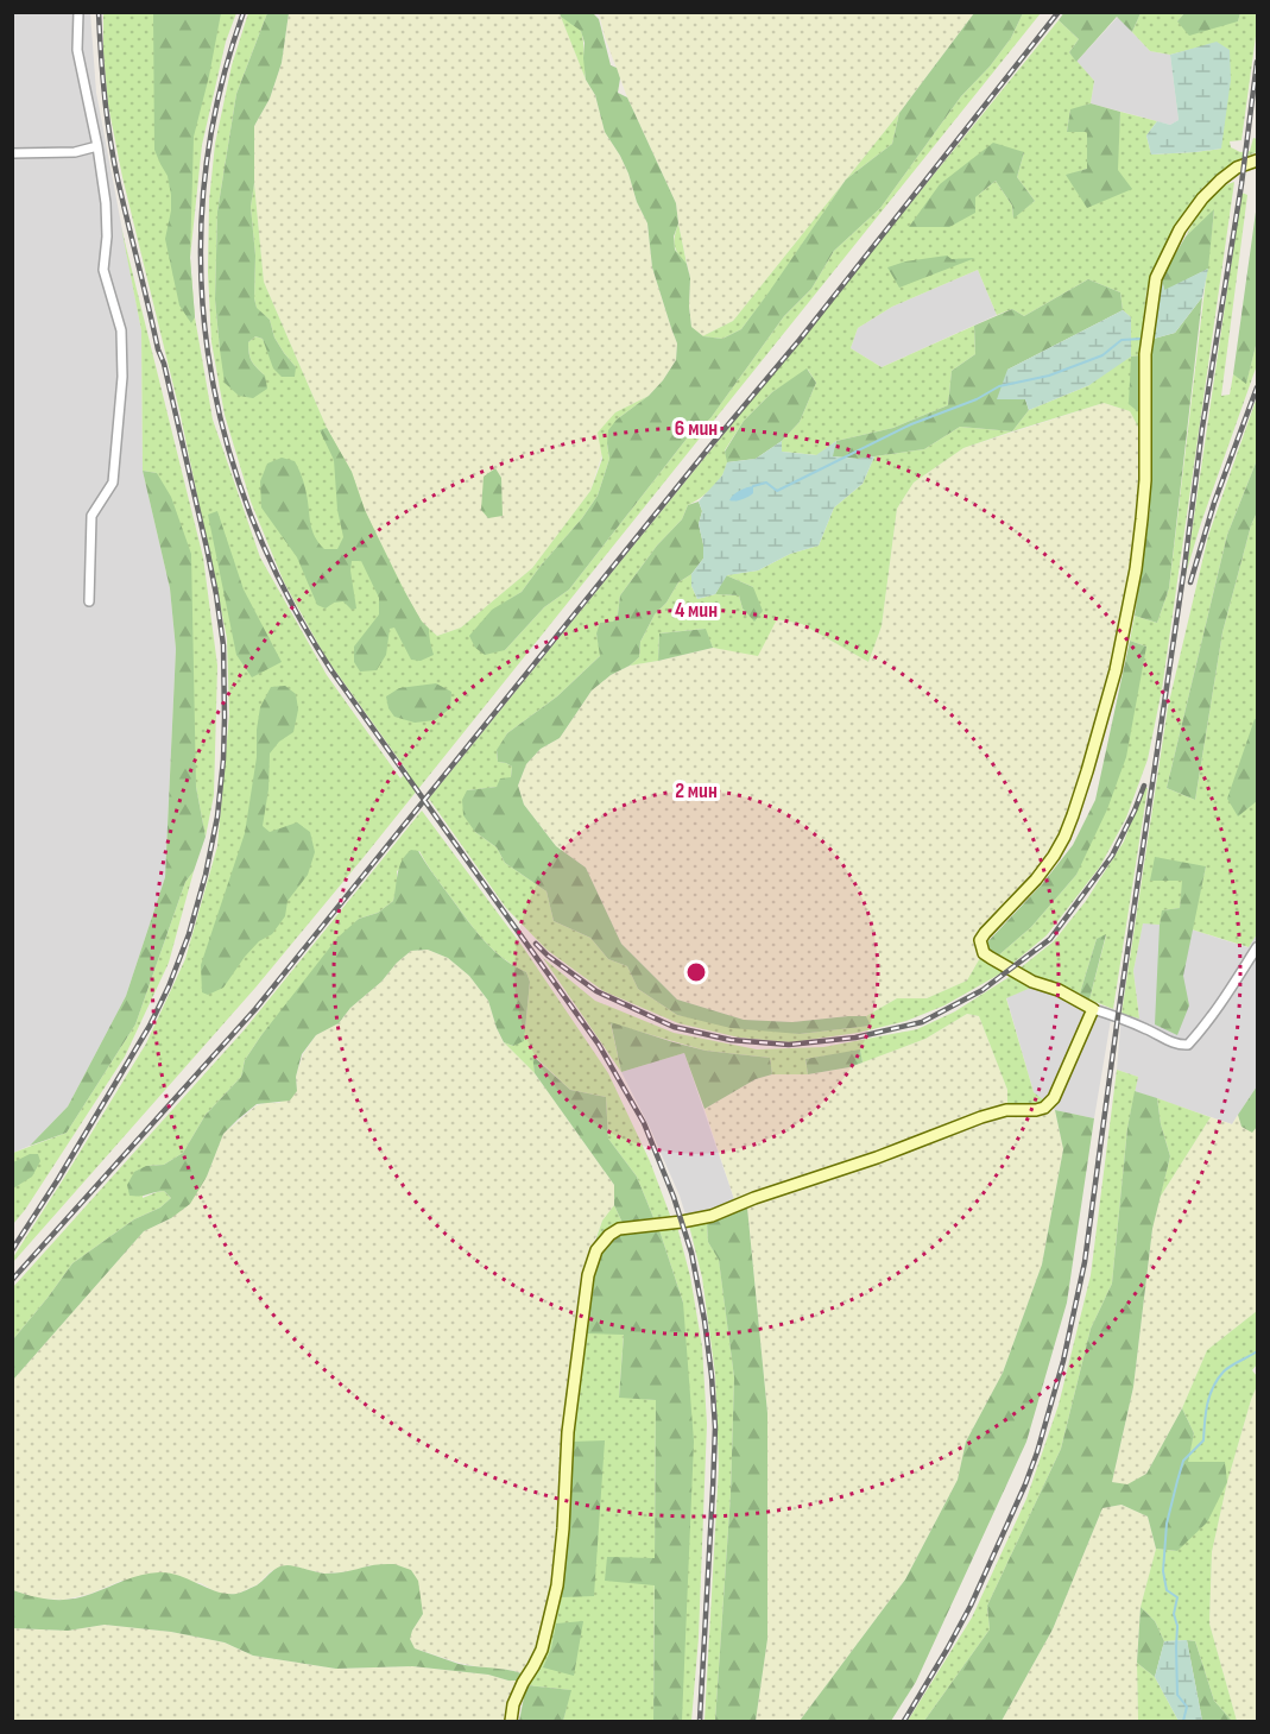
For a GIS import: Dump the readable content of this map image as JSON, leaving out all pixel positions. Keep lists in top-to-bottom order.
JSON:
{
  "rings": ["6 мин", "4 мин", "2 мин"]
}
